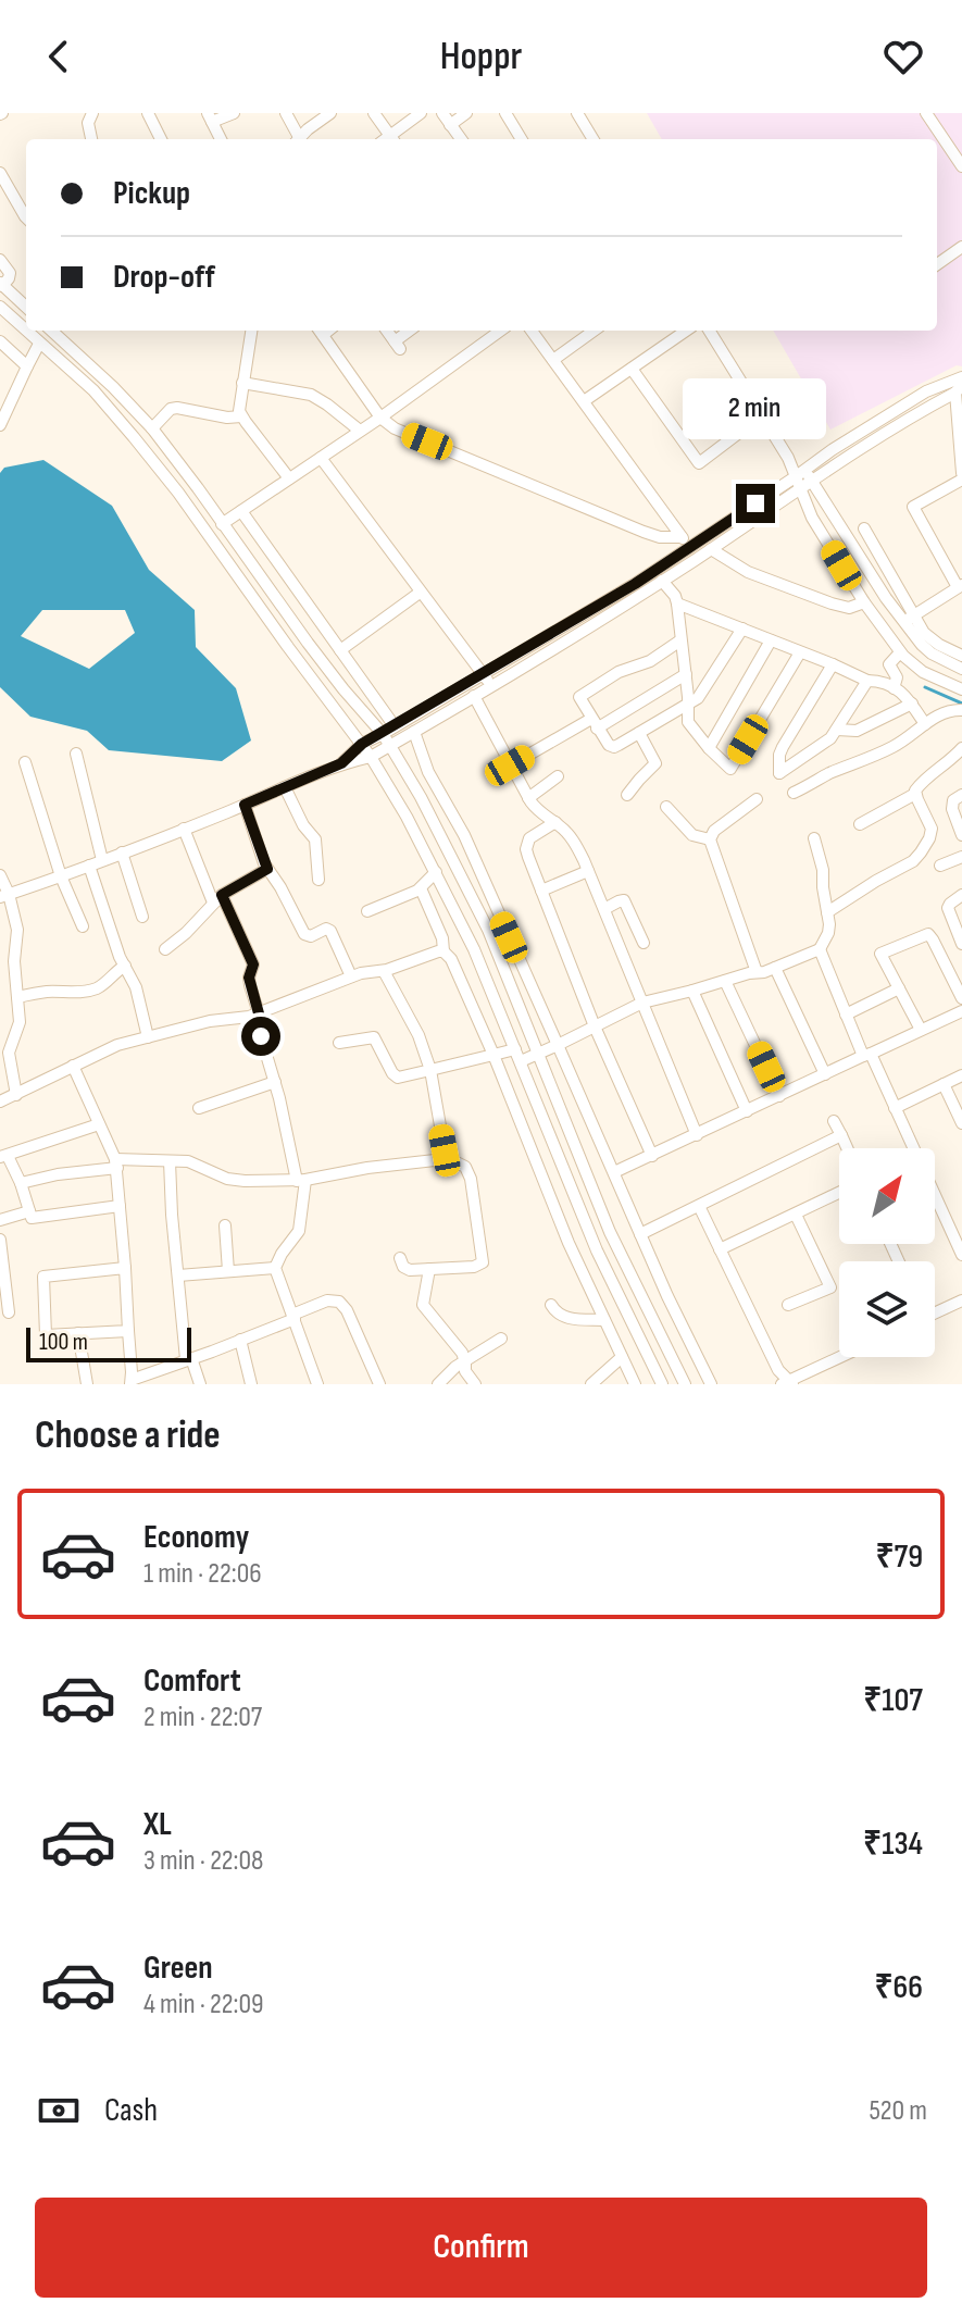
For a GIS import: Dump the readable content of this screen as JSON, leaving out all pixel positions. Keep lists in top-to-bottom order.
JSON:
{
  "scale_bar": "100 m",
  "north": "top right",
  "page": {
    "header": "Hoppr",
    "banner": ["Pickup", "Drop-off"],
    "bubble": "2 min",
    "scale": "100 m",
    "heading": "Choose a ride",
    "list": [
      {
        "name": "Economy",
        "note": "1 min · 22:06",
        "value": "₹79"
      },
      {
        "name": "Comfort",
        "note": "2 min · 22:07",
        "value": "₹107"
      },
      {
        "name": "XL",
        "note": "3 min · 22:08",
        "value": "₹134"
      },
      {
        "name": "Green",
        "note": "4 min · 22:09",
        "value": "₹66"
      }
    ],
    "pay": ["Cash", "520 m"],
    "buttons": "Confirm"
  }
}
